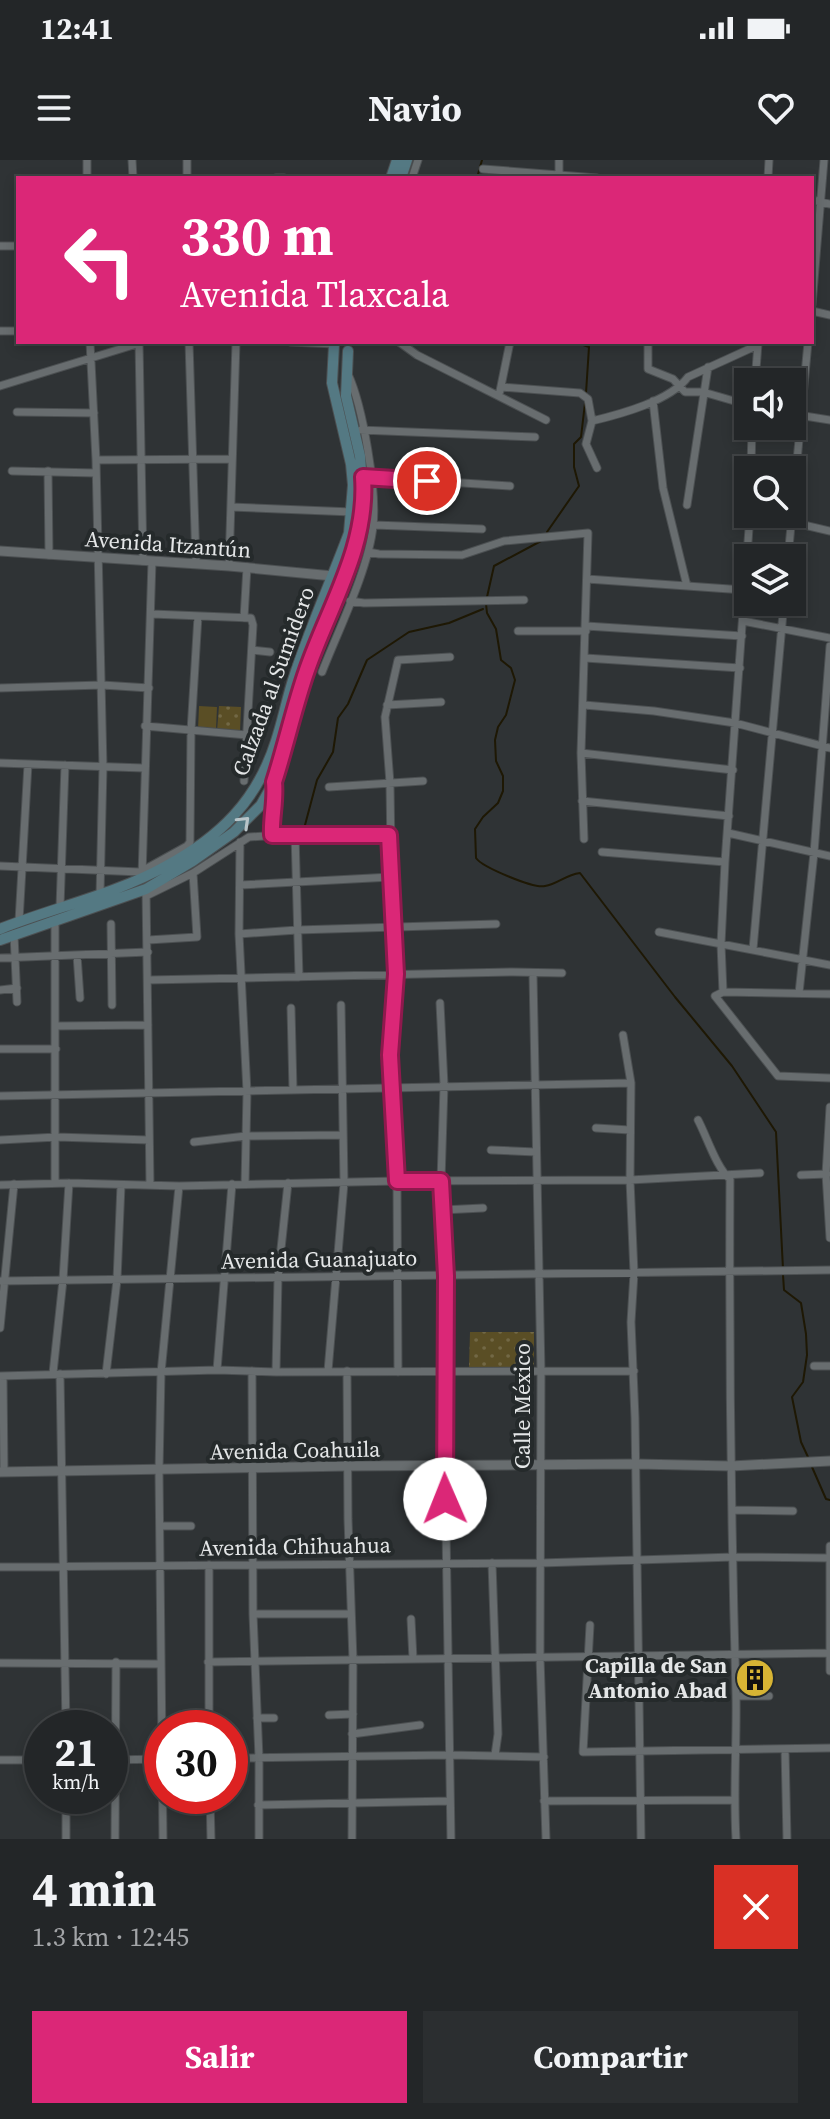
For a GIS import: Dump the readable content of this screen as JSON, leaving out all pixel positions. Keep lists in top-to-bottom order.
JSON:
{
  "streets": {
    "main road": ["Calzada al Sumidero"],
    "street": [
      "Avenida Itzantún",
      "Avenida Guanajuato",
      "Calle México",
      "Avenida Coahuila",
      "Avenida Chihuahua"
    ]
  },
  "crossings": [
    ["Avenida Itzantún", "Calzada al Sumidero"],
    ["Avenida Guanajuato", "Calle México"],
    ["Calle México", "Avenida Coahuila"],
    ["Calle México", "Avenida Chihuahua"]
  ],
  "places": {
    "building": ["Capilla de San Antonio Abad"]
  },
  "page": {
    "status": "12:41",
    "header": "Navio",
    "turn": ["330 m", "Avenida Tlaxcala"],
    "speed": "21 km/h",
    "limit": "30",
    "heading": ["4 min", "1.3 km · 12:45"],
    "buttons": ["Salir", "Compartir"]
  }
}
